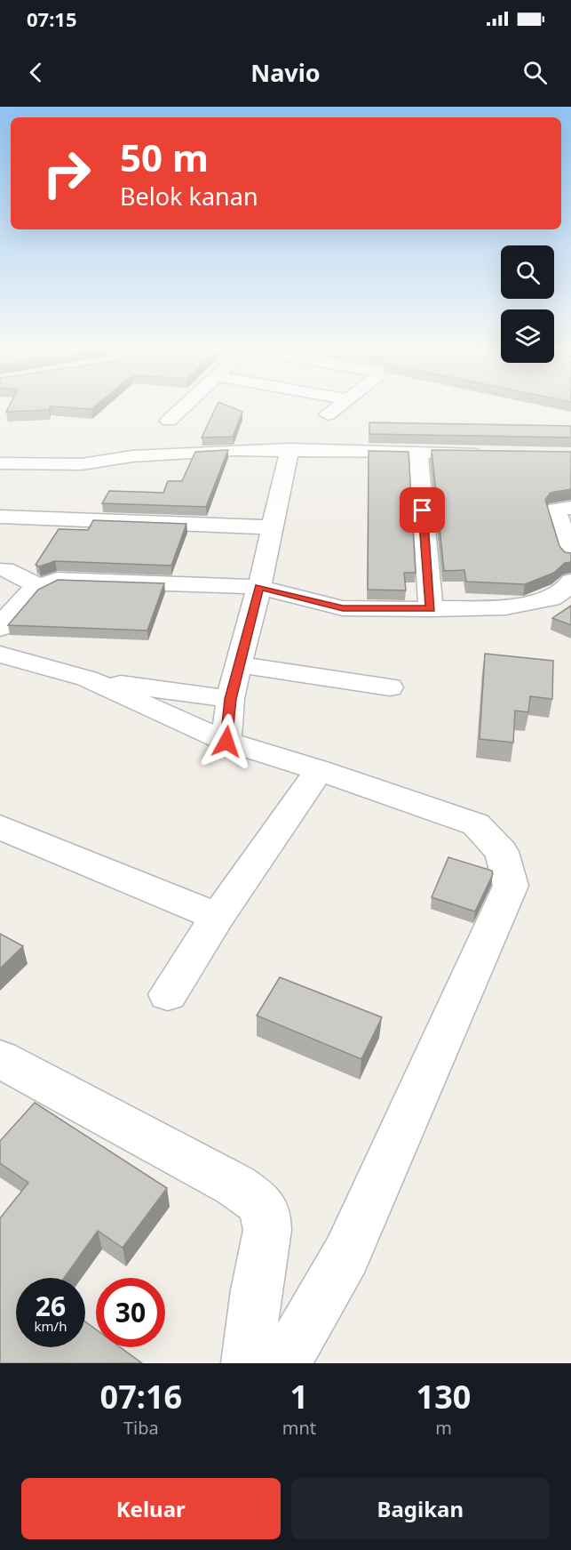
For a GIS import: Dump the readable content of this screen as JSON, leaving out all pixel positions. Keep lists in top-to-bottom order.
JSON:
{
  "page": {
    "status": "07:15",
    "header": "Navio",
    "turn": ["50 m", "Belok kanan"],
    "speed": "26 km/h",
    "limit": "30",
    "eta": [
      "07:16",
      "Tiba",
      "1",
      "mnt",
      "130",
      "m"
    ],
    "buttons": ["Keluar", "Bagikan"]
  }
}
